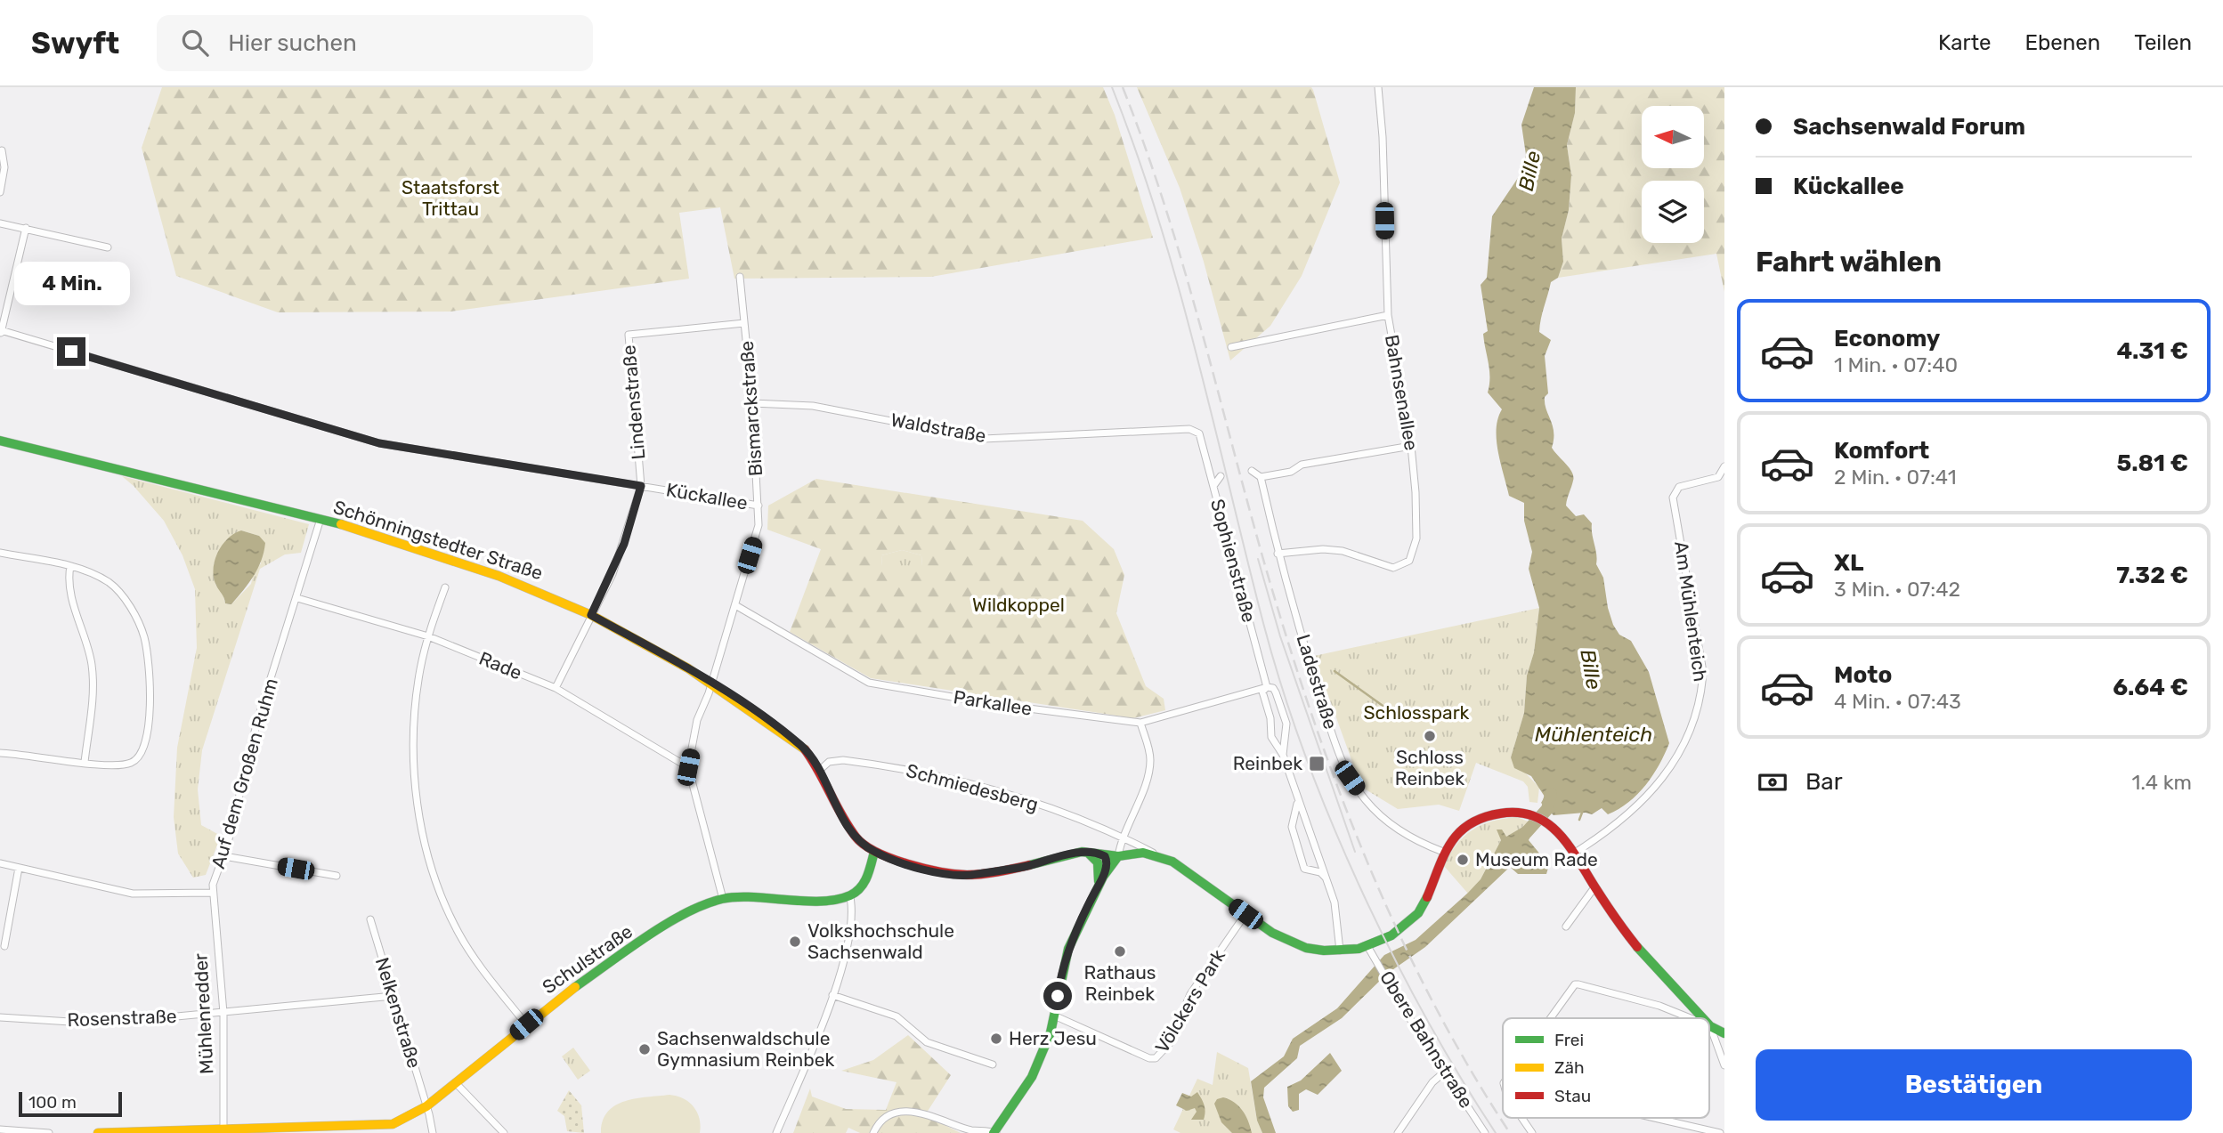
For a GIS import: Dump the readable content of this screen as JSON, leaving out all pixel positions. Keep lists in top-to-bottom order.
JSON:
{
  "streets": {
    "main road": ["Schönningstedter Straße", "Schulstraße"],
    "street": [
      "Bahnsenallee",
      "Lindenstraße",
      "Bismarckstraße",
      "Waldstraße",
      "Kückallee",
      "Sophienstraße",
      "Am Mühlenteich",
      "Rade",
      "Ladestraße",
      "Parkallee",
      "Auf dem Großen Ruhm",
      "Schmiedesberg",
      "Völckers Park",
      "Nelkenstraße",
      "Mühlenredder",
      "Rosenstraße",
      "Obere Bahnstraße"
    ]
  },
  "crossings": [
    ["Bahnsenallee", "Ladestraße"],
    ["Lindenstraße", "Bismarckstraße"],
    ["Lindenstraße", "Kückallee"],
    ["Lindenstraße", "Schönningstedter Straße"],
    ["Lindenstraße", "Rade"],
    ["Bismarckstraße", "Waldstraße"],
    ["Bismarckstraße", "Kückallee"],
    ["Bismarckstraße", "Schönningstedter Straße"],
    ["Bismarckstraße", "Rade"],
    ["Bismarckstraße", "Parkallee"],
    ["Waldstraße", "Sophienstraße"],
    ["Schönningstedter Straße", "Auf dem Großen Ruhm"],
    ["Schönningstedter Straße", "Schmiedesberg"],
    ["Sophienstraße", "Parkallee"],
    ["Rade", "Auf dem Großen Ruhm"],
    ["Auf dem Großen Ruhm", "Mühlenredder"],
    ["Schulstraße", "Nelkenstraße"],
    ["Schulstraße", "Mühlenredder"],
    ["Nelkenstraße", "Rosenstraße"],
    ["Mühlenredder", "Rosenstraße"]
  ],
  "water": ["Bille", "Mühlenteich"],
  "parks": ["Staatsforst Trittau", "Wildkoppel", "Schlosspark"],
  "places": {
    "other": [
      "Schloss Reinbek",
      "Museum Rade",
      "Volkshochschule Sachsenwald",
      "Rathaus Reinbek",
      "Herz Jesu",
      "Sachsenwaldschule Gymnasium Reinbek"
    ],
    "transit": ["Reinbek"]
  },
  "legend": ["Frei", "Zäh", "Stau"],
  "scale_bar": "100 m",
  "north": "left",
  "page": {
    "header": "Swyft",
    "search": "Hier suchen",
    "nav": ["Karte", "Ebenen", "Teilen"],
    "banner": ["Sachsenwald Forum", "Kückallee"],
    "heading": "Fahrt wählen",
    "bubble": "4 Min.",
    "list": [
      {
        "name": "Economy",
        "note": "1 Min. · 07:40",
        "value": "4.31 €"
      },
      {
        "name": "Komfort",
        "note": "2 Min. · 07:41",
        "value": "5.81 €"
      },
      {
        "name": "XL",
        "note": "3 Min. · 07:42",
        "value": "7.32 €"
      },
      {
        "name": "Moto",
        "note": "4 Min. · 07:43",
        "value": "6.64 €"
      }
    ],
    "pay": ["Bar", "1.4 km"],
    "buttons": "Bestätigen",
    "scale": "100 m"
  }
}
